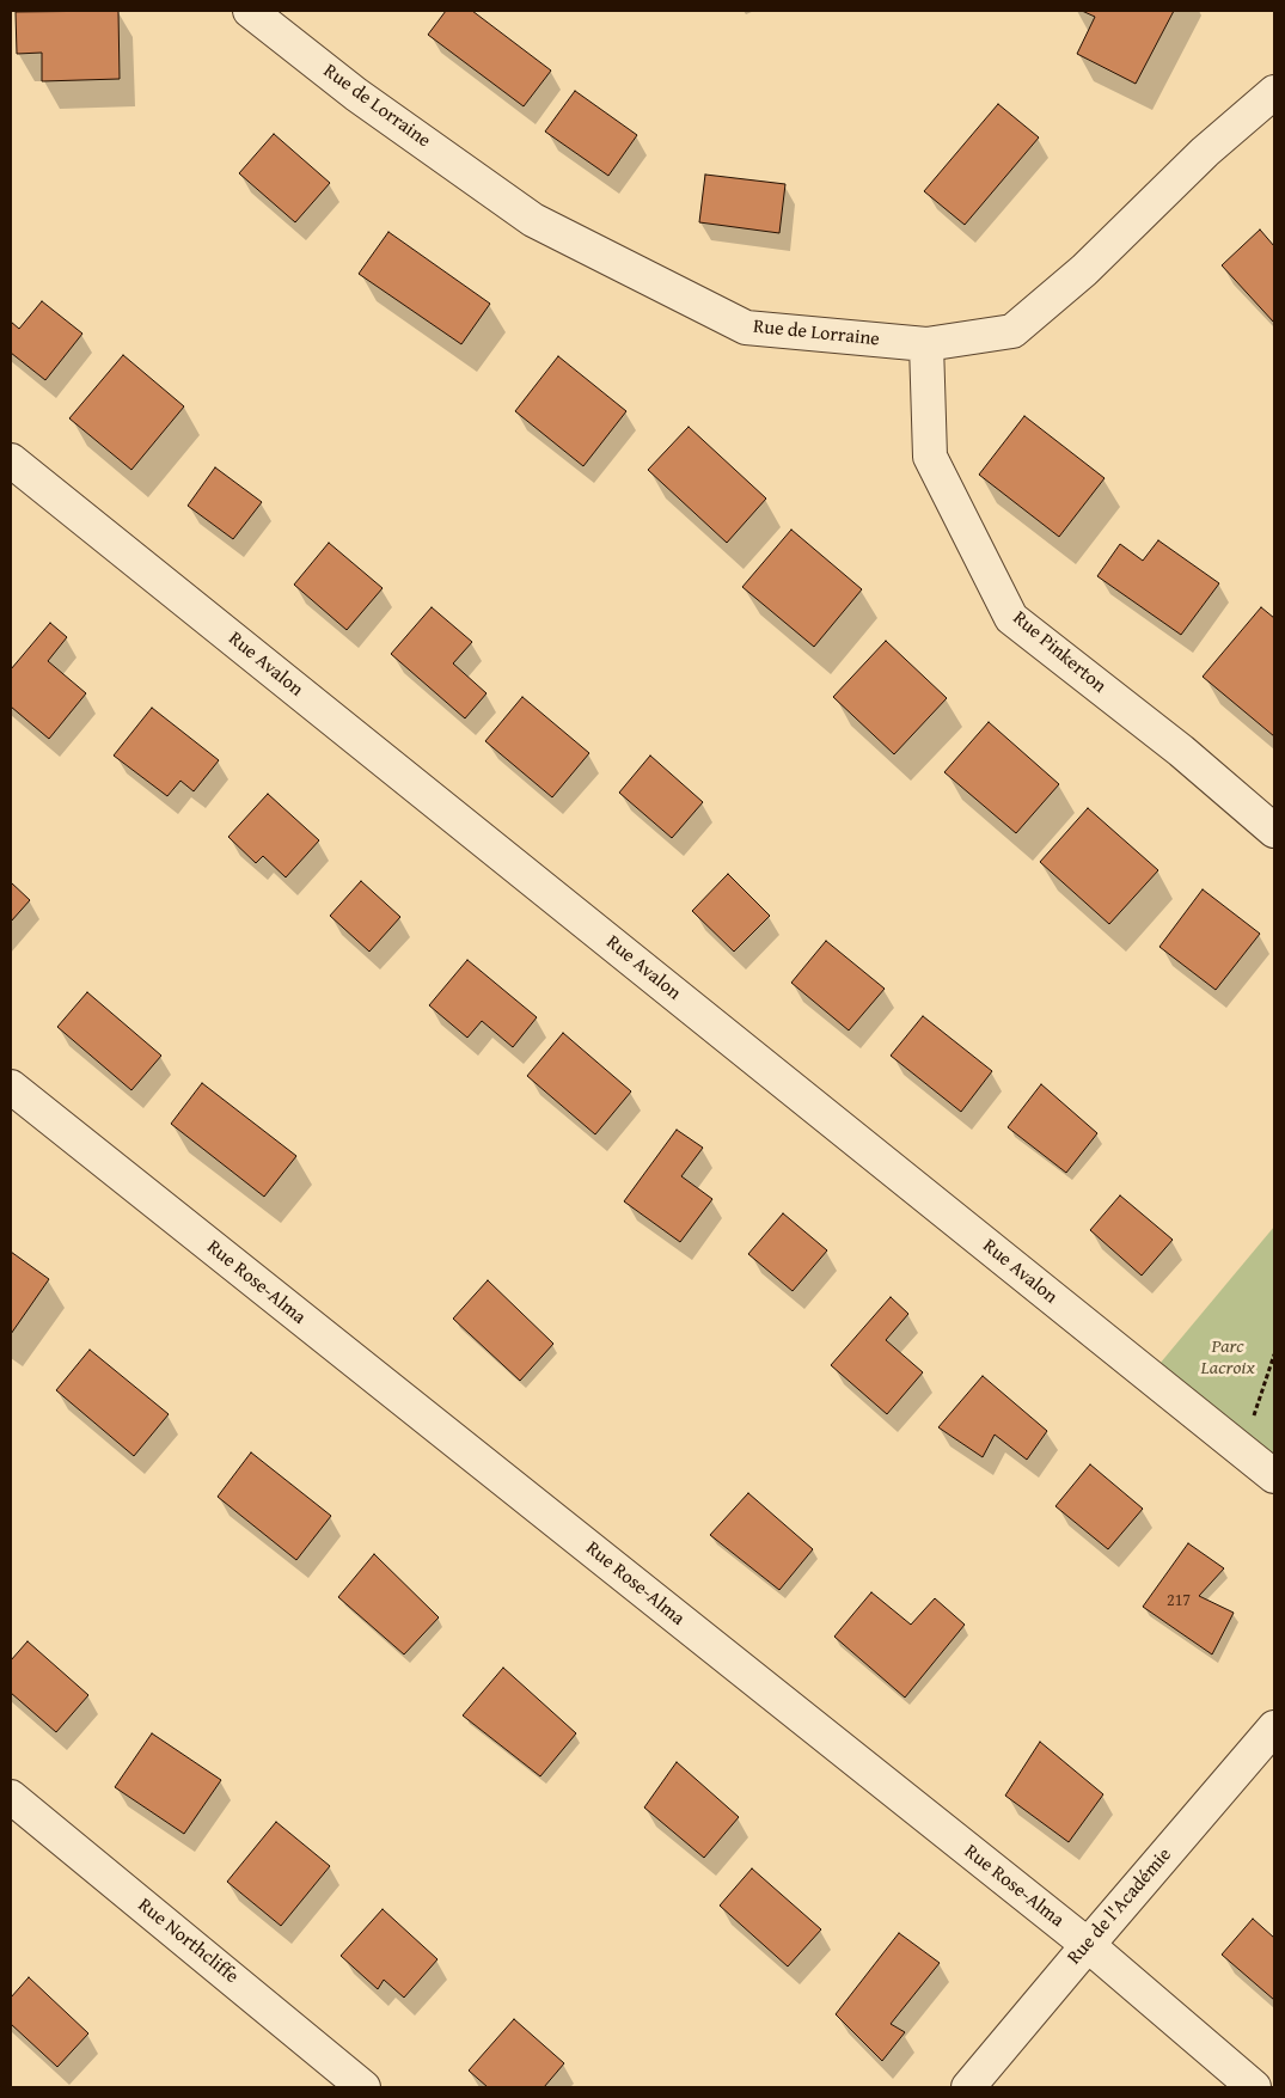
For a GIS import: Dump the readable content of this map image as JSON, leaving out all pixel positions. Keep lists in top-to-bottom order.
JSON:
{
  "streets": {
    "street": [
      "Rue de Lorraine",
      "Rue Pinkerton",
      "Rue Avalon",
      "Rue Rose-Alma",
      "Rue de l'Académie",
      "Rue Northcliffe"
    ]
  },
  "crossings": [
    ["Rue de Lorraine", "Rue Pinkerton"],
    ["Rue Rose-Alma", "Rue de l'Académie"]
  ],
  "parks": ["Parc Lacroix"],
  "house_numbers": ["217"]
}
